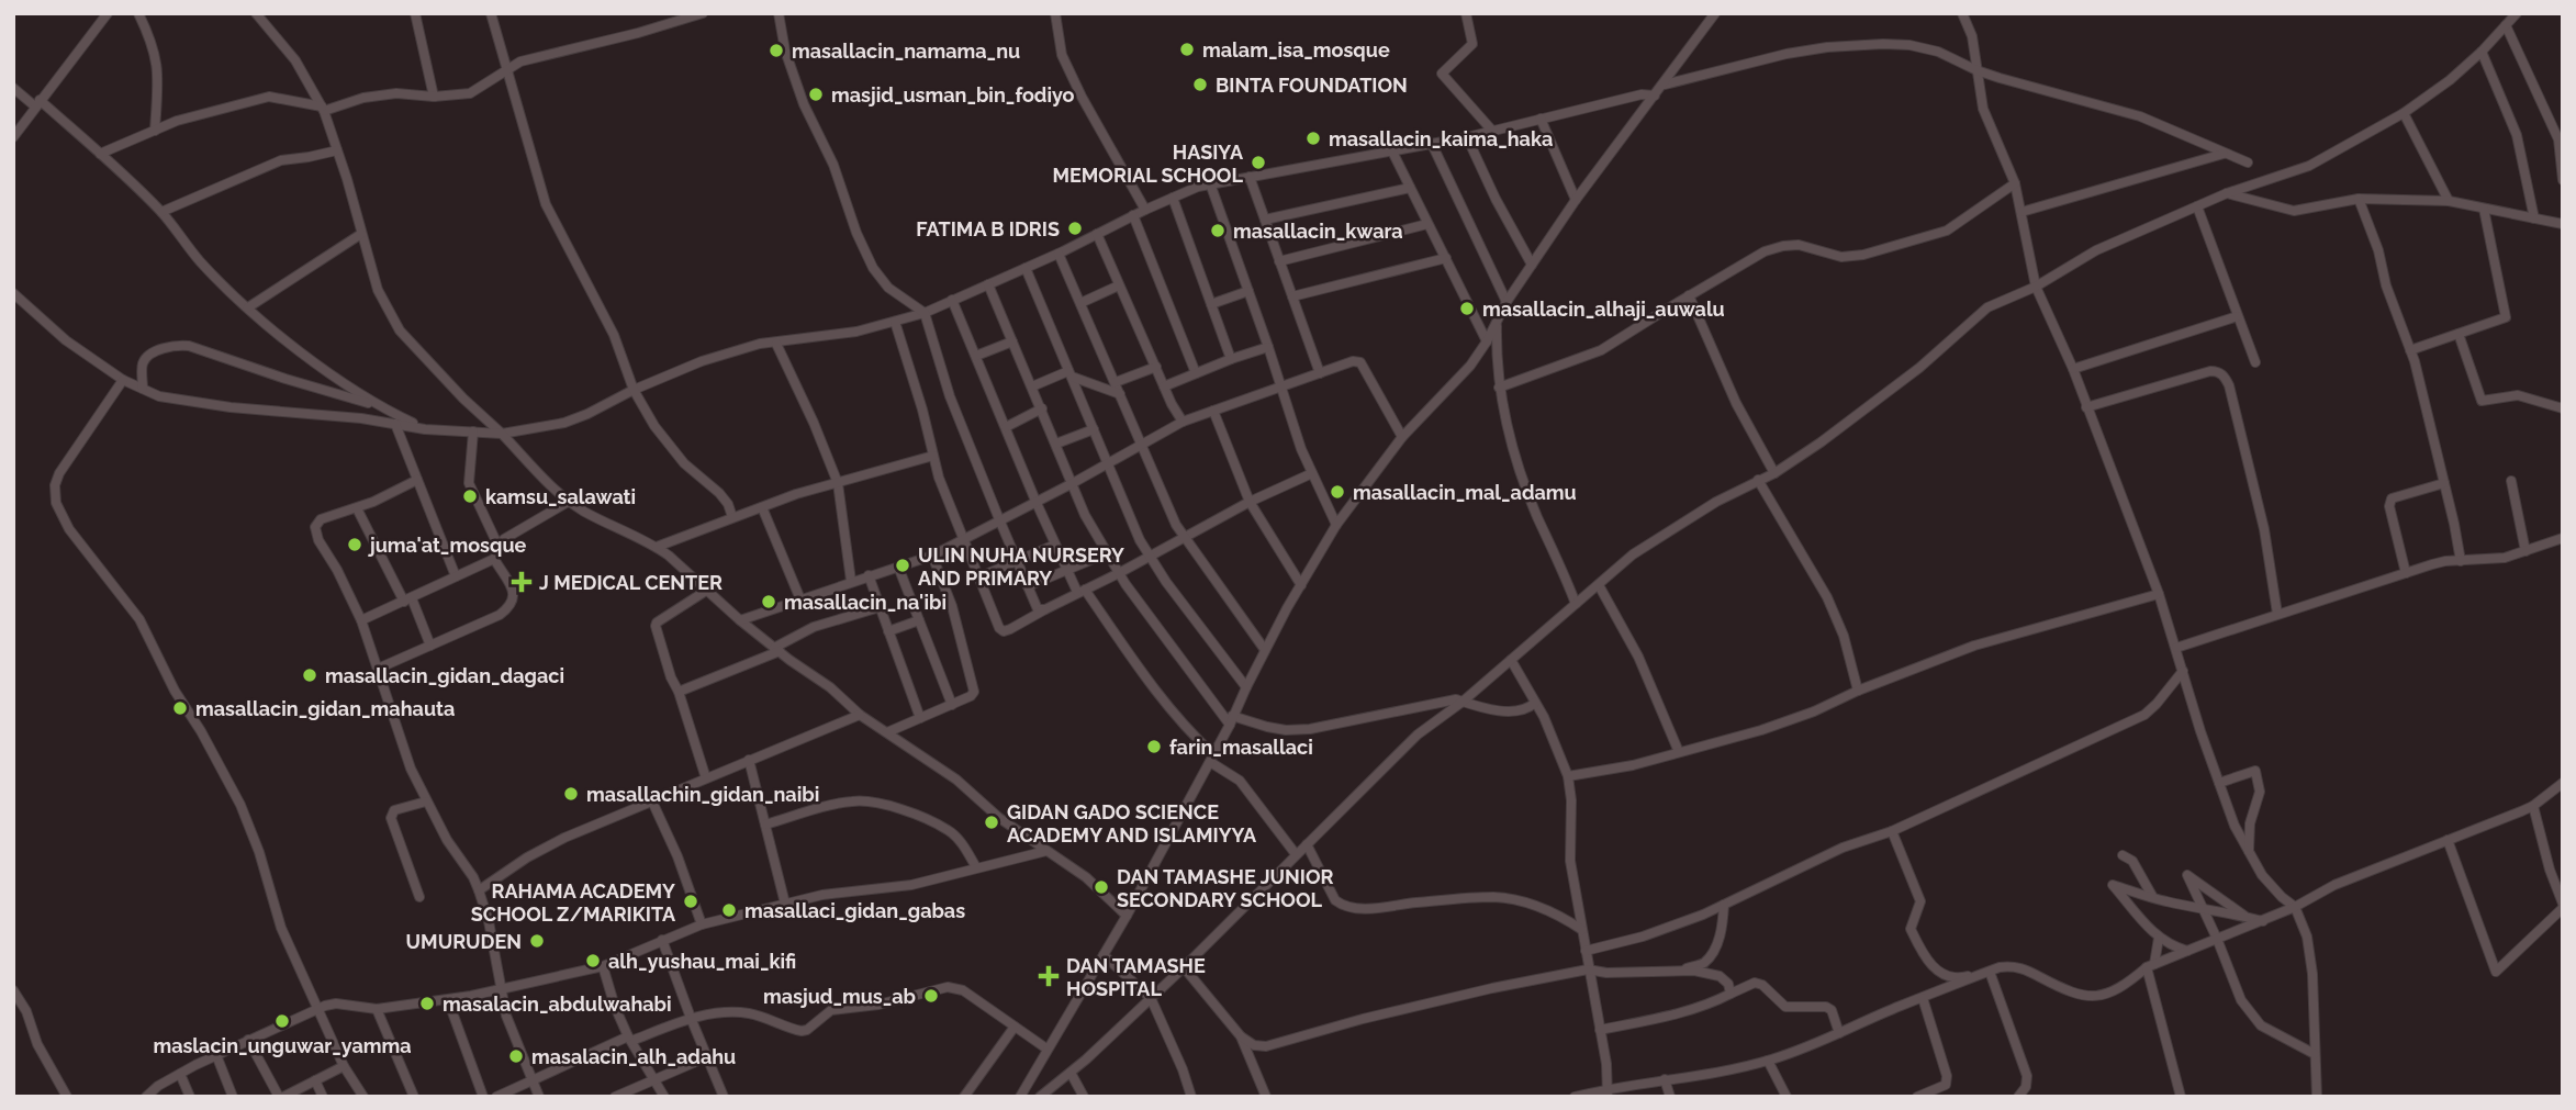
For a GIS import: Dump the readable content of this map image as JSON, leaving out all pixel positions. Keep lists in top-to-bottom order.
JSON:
{
  "places": {
    "other": [
      "malam_isa_mosque",
      "masallacin_namama_nu",
      "BINTA FOUNDATION",
      "masjid_usman_bin_fodiyo",
      "masallacin_kaima_haka",
      "HASIYA MEMORIAL SCHOOL",
      "FATIMA B IDRIS",
      "masallacin_kwara",
      "masallacin_alhaji_auwalu",
      "masallacin_mal_adamu",
      "kamsu_salawati",
      "juma'at_mosque",
      "ULIN NUHA NURSERY AND PRIMARY",
      "masallacin_na'ibi",
      "masallacin_gidan_dagaci",
      "masallacin_gidan_mahauta",
      "farin_masallaci",
      "masallachin_gidan_naibi",
      "GIDAN GADO SCIENCE ACADEMY AND ISLAMIYYA",
      "DAN TAMASHE JUNIOR SECONDARY SCHOOL",
      "RAHAMA ACADEMY SCHOOL Z/MARIKITA",
      "masallaci_gidan_gabas",
      "UMURUDEN",
      "alh_yushau_mai_kifi",
      "masjud_mus_ab",
      "masalacin_abdulwahabi",
      "maslacin_unguwar_yamma",
      "masalacin_alh_adahu"
    ],
    "health": ["J MEDICAL CENTER", "DAN TAMASHE HOSPITAL"]
  }
}
